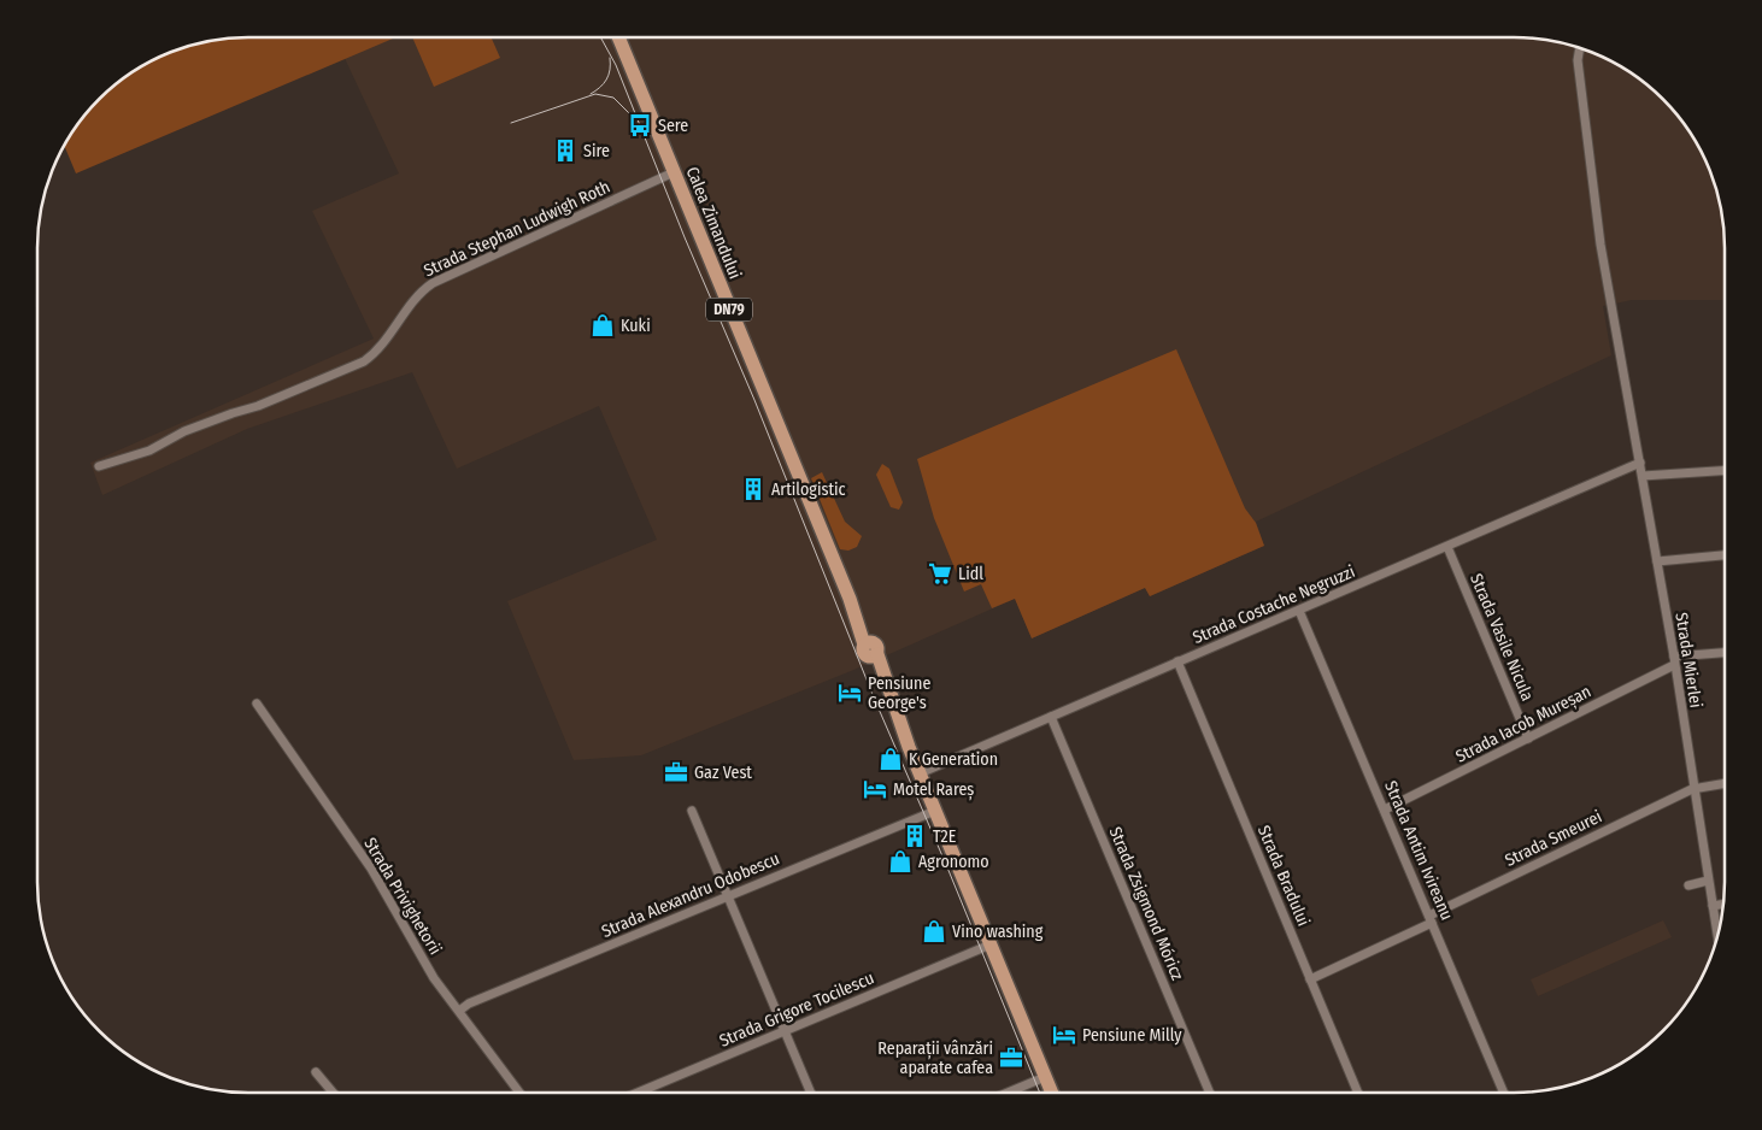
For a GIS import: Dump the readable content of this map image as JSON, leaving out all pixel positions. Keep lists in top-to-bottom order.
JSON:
{
  "streets": {
    "main road": ["Calea Zimandului", "DN79"],
    "street": [
      "Strada Stephan Ludwigh Roth",
      "Strada Costache Negruzzi",
      "Strada Vasile Nicula",
      "Strada Mierlei",
      "Strada Iacob Mureșan",
      "Strada Smeurei",
      "Strada Antim Ivireanu",
      "Strada Bradului",
      "Strada Alexandru Odobescu",
      "Strada Privighetorii",
      "Strada Zsigmond Móricz",
      "Strada Grigore Tocilescu"
    ]
  },
  "crossings": [
    ["Calea Zimandului", "Strada Stephan Ludwigh Roth"],
    ["Calea Zimandului", "DN79"],
    ["Calea Zimandului", "Strada Costache Negruzzi"],
    ["DN79", "Strada Costache Negruzzi"],
    ["DN79", "Strada Alexandru Odobescu"],
    ["DN79", "Strada Grigore Tocilescu"],
    ["Strada Costache Negruzzi", "Strada Vasile Nicula"],
    ["Strada Costache Negruzzi", "Strada Mierlei"],
    ["Strada Costache Negruzzi", "Strada Antim Ivireanu"],
    ["Strada Costache Negruzzi", "Strada Bradului"],
    ["Strada Costache Negruzzi", "Strada Zsigmond Móricz"],
    ["Strada Vasile Nicula", "Strada Iacob Mureșan"],
    ["Strada Mierlei", "Strada Iacob Mureșan"],
    ["Strada Mierlei", "Strada Smeurei"],
    ["Strada Iacob Mureșan", "Strada Antim Ivireanu"],
    ["Strada Smeurei", "Strada Antim Ivireanu"],
    ["Strada Smeurei", "Strada Bradului"],
    ["Strada Alexandru Odobescu", "Strada Privighetorii"]
  ],
  "places": {
    "bus stop": ["Sere"],
    "building": ["Sire", "Artilogistic", "T2E"],
    "shop": [
      "Kuki",
      "K Generation",
      "Agronomo",
      "Vino washing"
    ],
    "supermarket": ["Lidl"],
    "hotel": ["Pensiune George's", "Motel Rareș", "Pensiune Milly"],
    "office": ["Gaz Vest", "Reparații vânzări aparate cafea"]
  }
}
